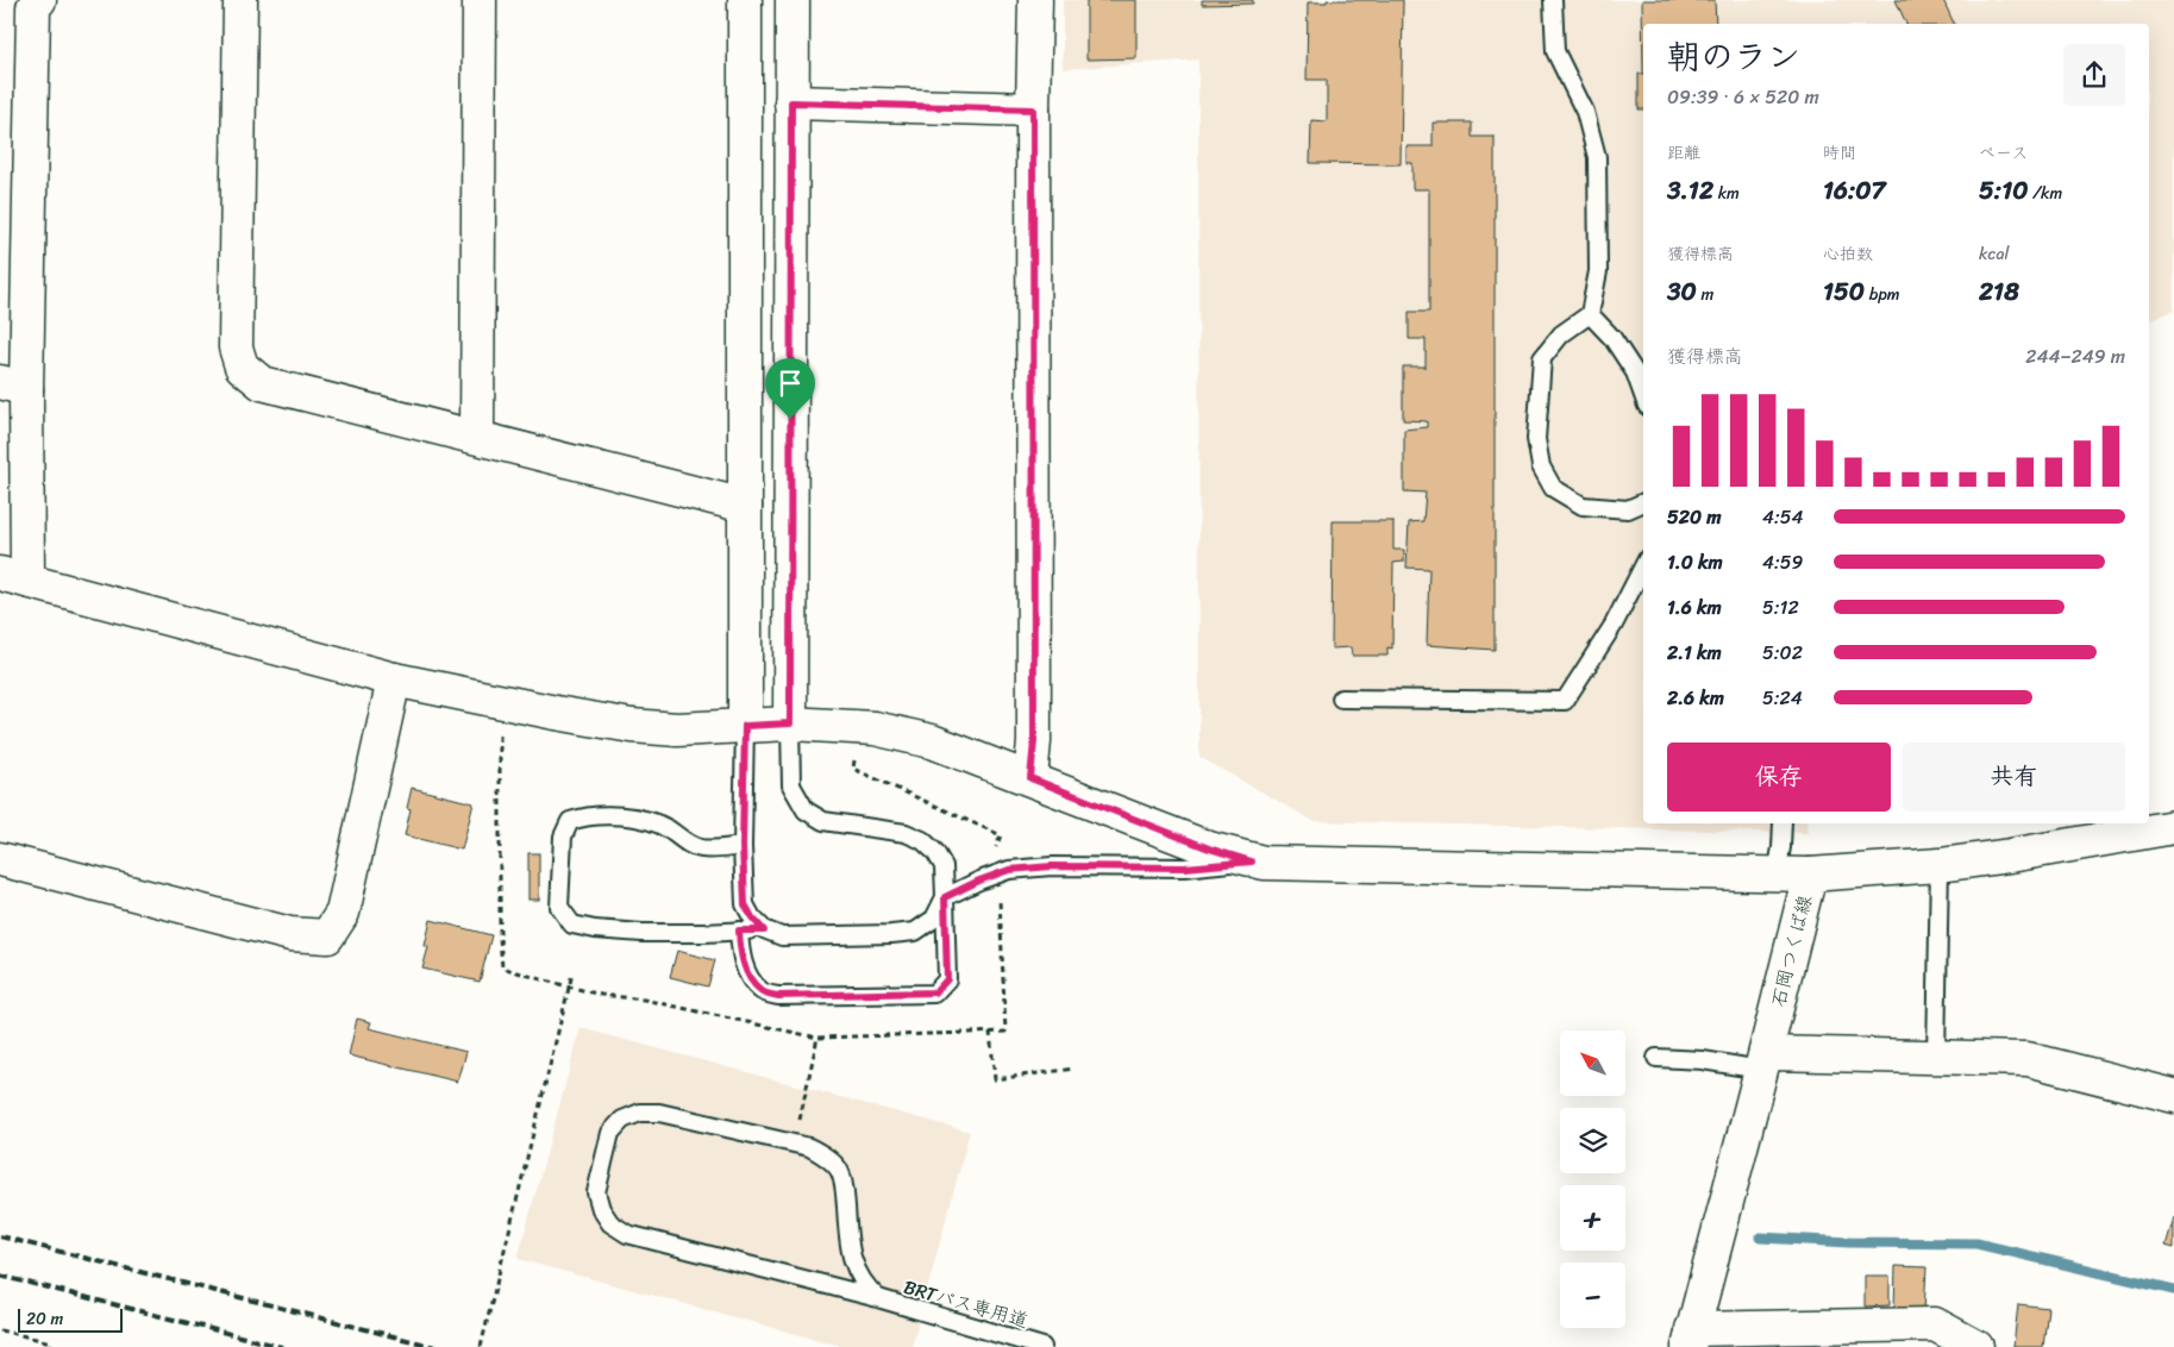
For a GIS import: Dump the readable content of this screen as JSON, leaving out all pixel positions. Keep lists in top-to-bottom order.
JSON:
{
  "streets": {
    "street": ["石岡つくば線"],
    "lane": ["BRTバス専用道"]
  },
  "scale_bar": "20 m",
  "north": "top left",
  "page": {
    "heading": ["朝のラン", "09:39 · 6 × 520 m"],
    "stats": [
      ["距離", "3.12 km"],
      ["時間", "16:07"],
      ["ペース", "5:10 /km"],
      ["獲得標高", "30 m"],
      ["心拍数", "150 bpm"],
      ["kcal", "218"]
    ],
    "chart": ["獲得標高", "244–249 m"],
    "list": [
      {
        "name": "520 m",
        "note": "4:54"
      },
      {
        "name": "1.0 km",
        "note": "4:59"
      },
      {
        "name": "1.6 km",
        "note": "5:12"
      },
      {
        "name": "2.1 km",
        "note": "5:02"
      },
      {
        "name": "2.6 km",
        "note": "5:24"
      }
    ],
    "buttons": ["保存", "共有"],
    "map_buttons": ["+", "−"],
    "scale": "20 m"
  }
}
